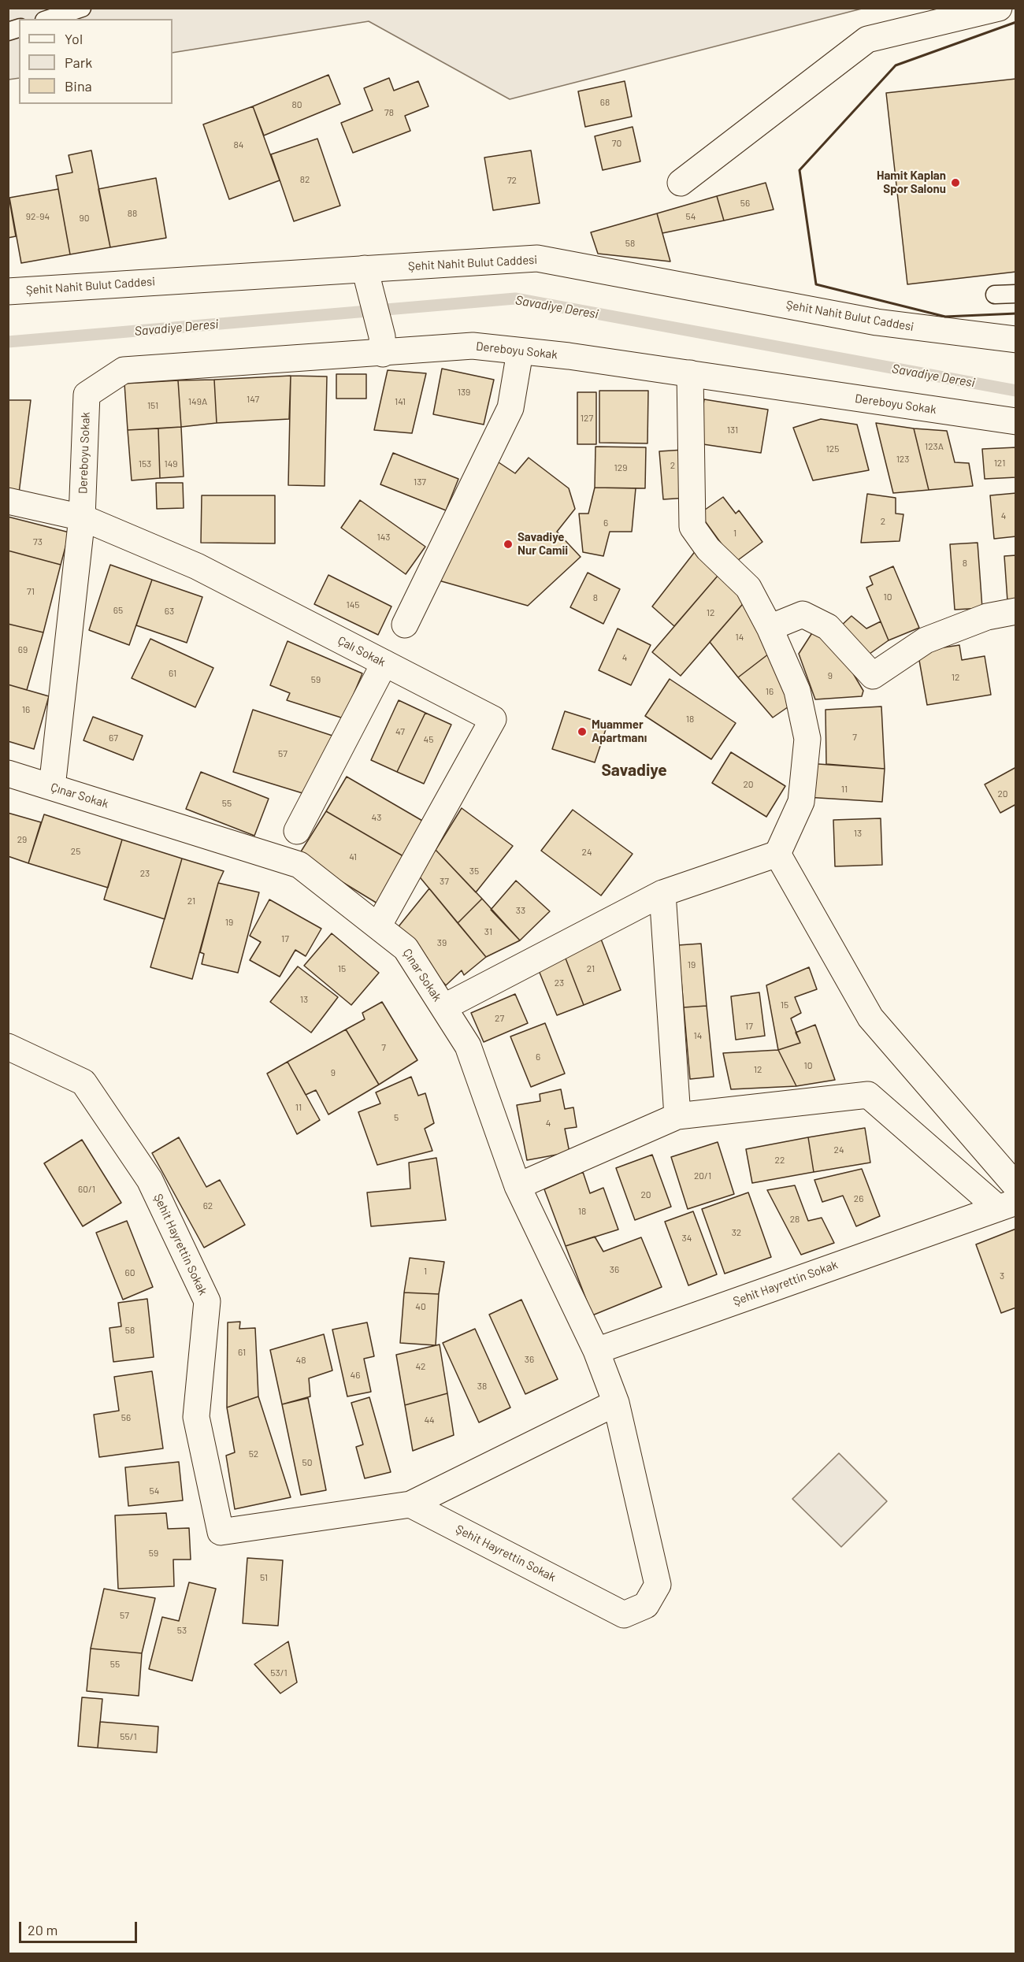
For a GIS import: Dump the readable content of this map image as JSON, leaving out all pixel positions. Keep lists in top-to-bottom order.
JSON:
{
  "streets": {
    "street": [
      "Şehit Nahit Bulut Caddesi",
      "Dereboyu Sokak",
      "Çalı Sokak",
      "Çınar Sokak",
      "Şehit Hayrettin Sokak"
    ]
  },
  "crossings": [
    ["Dereboyu Sokak", "Çalı Sokak"],
    ["Çalı Sokak", "Çınar Sokak"],
    ["Çınar Sokak", "Şehit Hayrettin Sokak"]
  ],
  "districts": ["Savadiye"],
  "water": ["Savadiye Deresi"],
  "places": ["Hamit Kaplan Spor Salonu", "Savadiye Nur Camii", "Muammer Apartmanı"],
  "house_numbers": [
    "68",
    "80",
    "78",
    "70",
    "84",
    "82",
    "72",
    "56",
    "88",
    "92-94",
    "54",
    "90",
    "58",
    "139",
    "147",
    "149A",
    "141",
    "151",
    "127",
    "131",
    "123A",
    "125",
    "123",
    "121",
    "153",
    "149",
    "2",
    "129",
    "137",
    "4",
    "2",
    "6",
    "1",
    "143",
    "73",
    "8",
    "71",
    "10",
    "8",
    "145",
    "65",
    "63",
    "12",
    "14",
    "69",
    "4",
    "61",
    "9",
    "12",
    "59",
    "16",
    "16",
    "18",
    "47",
    "7",
    "67",
    "45",
    "57",
    "20",
    "11",
    "20",
    "55",
    "43",
    "13",
    "29",
    "25",
    "24",
    "41",
    "35",
    "23",
    "37",
    "21",
    "33",
    "19",
    "31",
    "17",
    "39",
    "19",
    "15",
    "21",
    "23",
    "13",
    "15",
    "27",
    "17",
    "14",
    "7",
    "6",
    "10",
    "12",
    "9",
    "11",
    "5",
    "4",
    "24",
    "22",
    "20/1",
    "60/1",
    "20",
    "26",
    "62",
    "18",
    "28",
    "32",
    "34",
    "36",
    "1",
    "60",
    "3",
    "40",
    "58",
    "61",
    "36",
    "48",
    "42",
    "46",
    "38",
    "56",
    "44",
    "52",
    "50",
    "54",
    "59",
    "51",
    "57",
    "53",
    "55",
    "53/1",
    "55/1"
  ],
  "legend": ["Yol", "Park", "Bina"],
  "scale_bar": "20 m"
}
